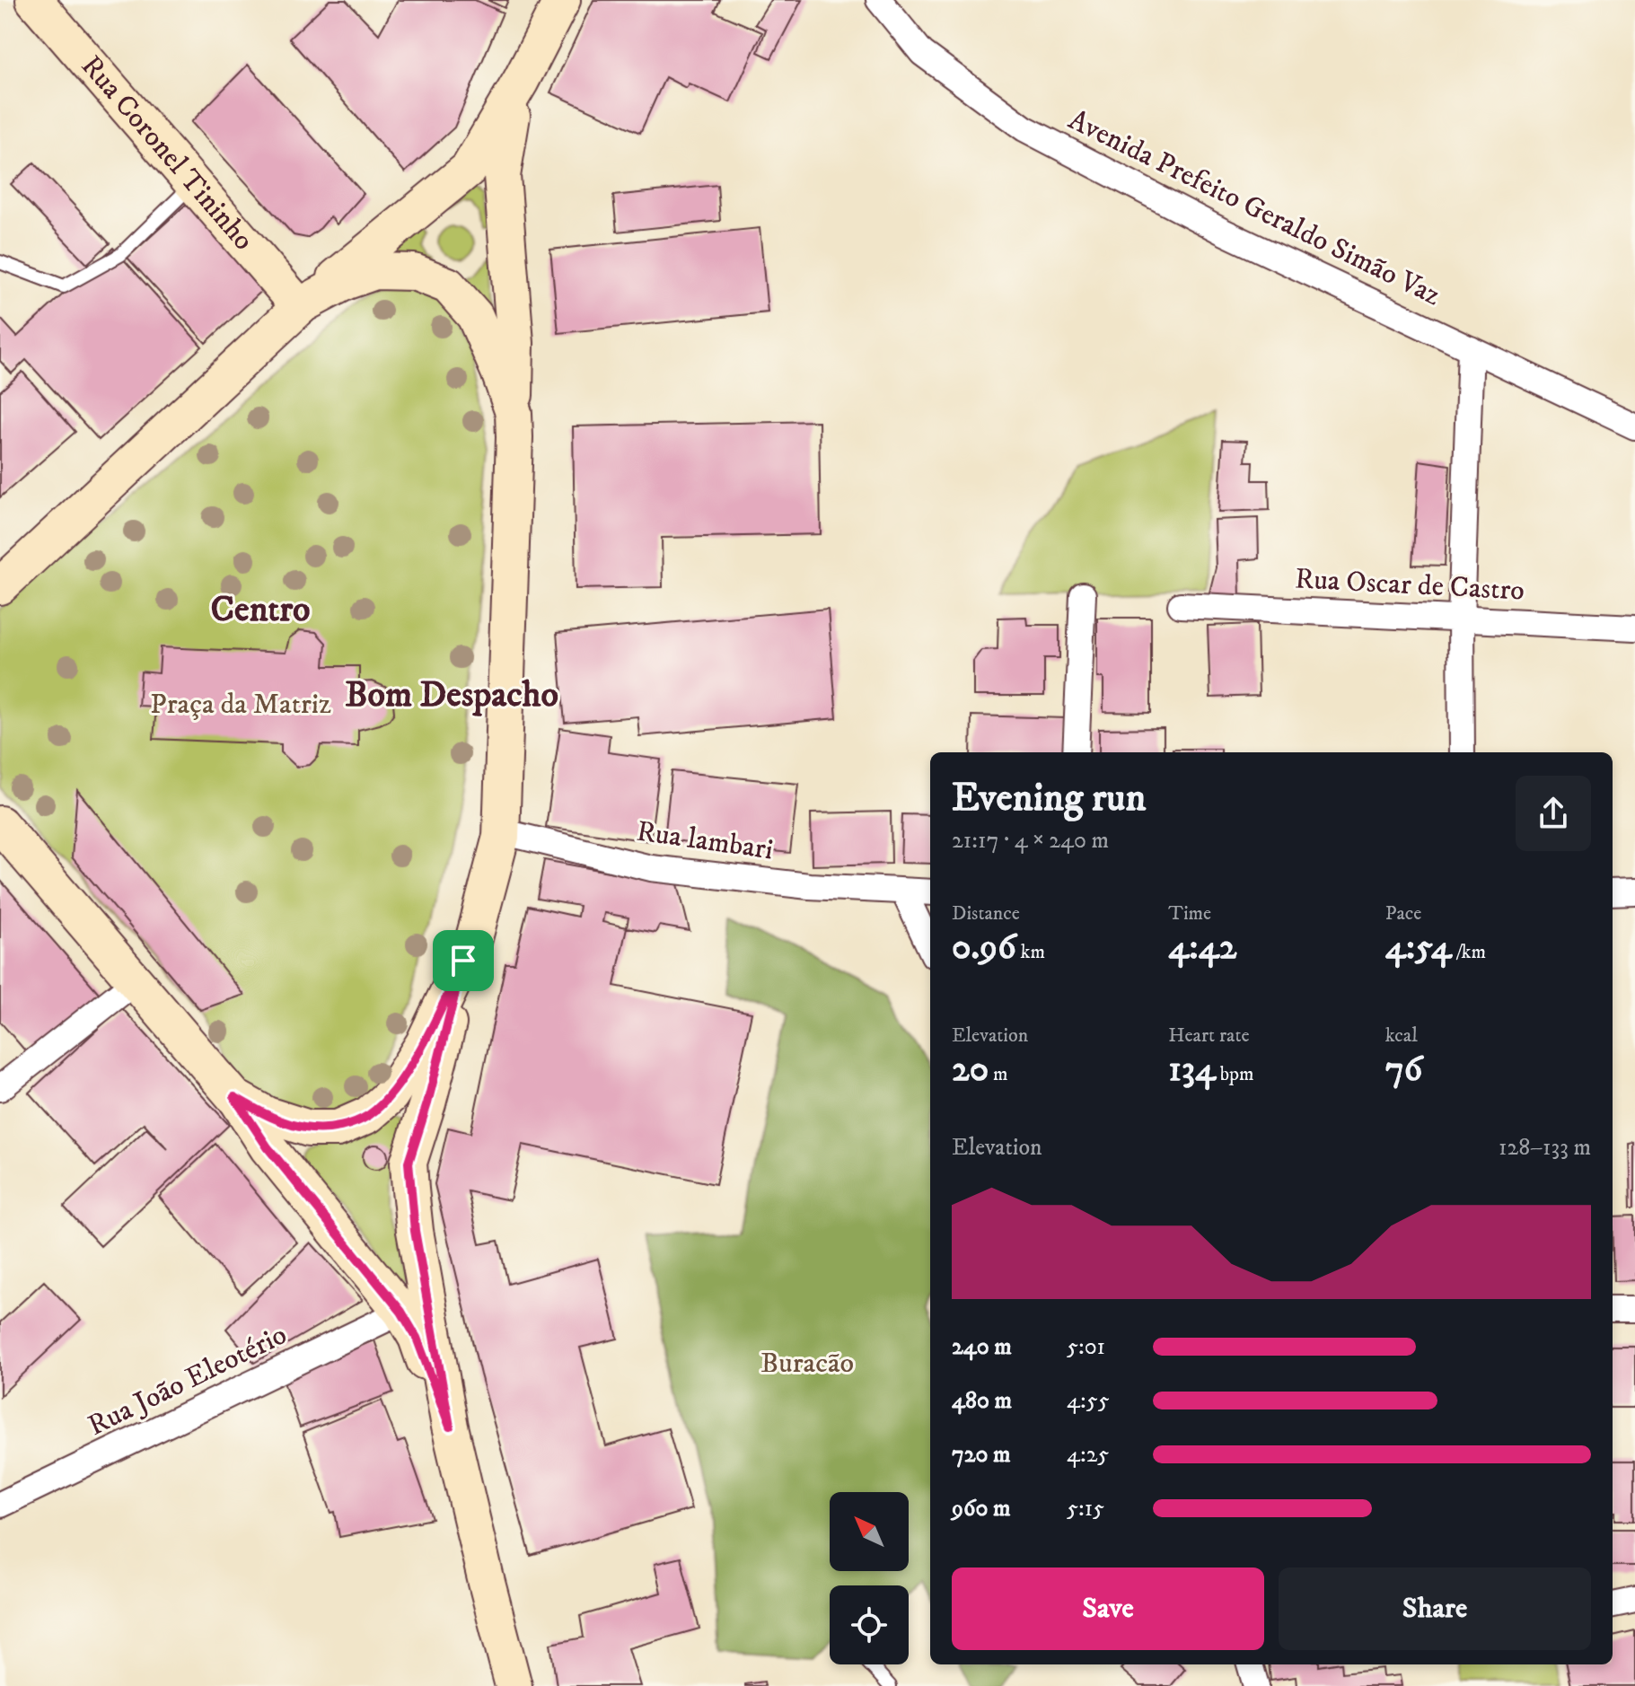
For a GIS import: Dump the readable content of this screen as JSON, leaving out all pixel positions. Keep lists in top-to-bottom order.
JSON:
{
  "streets": {
    "main road": ["Rua Coronel Tininho"],
    "street": [
      "Avenida Prefeito Geraldo Simão Vaz",
      "Rua Oscar de Castro",
      "Rua lambari",
      "Rua João Eleotério"
    ]
  },
  "districts": ["Centro", "Bom Despacho"],
  "parks": ["Praça da Matriz", "Buracão"],
  "north": "top left",
  "page": {
    "heading": ["Evening run", "21:17 · 4 × 240 m"],
    "stats": [
      ["Distance", "0.96 km"],
      ["Time", "4:42"],
      ["Pace", "4:54 /km"],
      ["Elevation", "20 m"],
      ["Heart rate", "134 bpm"],
      ["kcal", "76"]
    ],
    "chart": ["Elevation", "128–133 m"],
    "list": [
      {
        "name": "240 m",
        "note": "5:01"
      },
      {
        "name": "480 m",
        "note": "4:55"
      },
      {
        "name": "720 m",
        "note": "4:25"
      },
      {
        "name": "960 m",
        "note": "5:15"
      }
    ],
    "buttons": ["Save", "Share"]
  }
}
